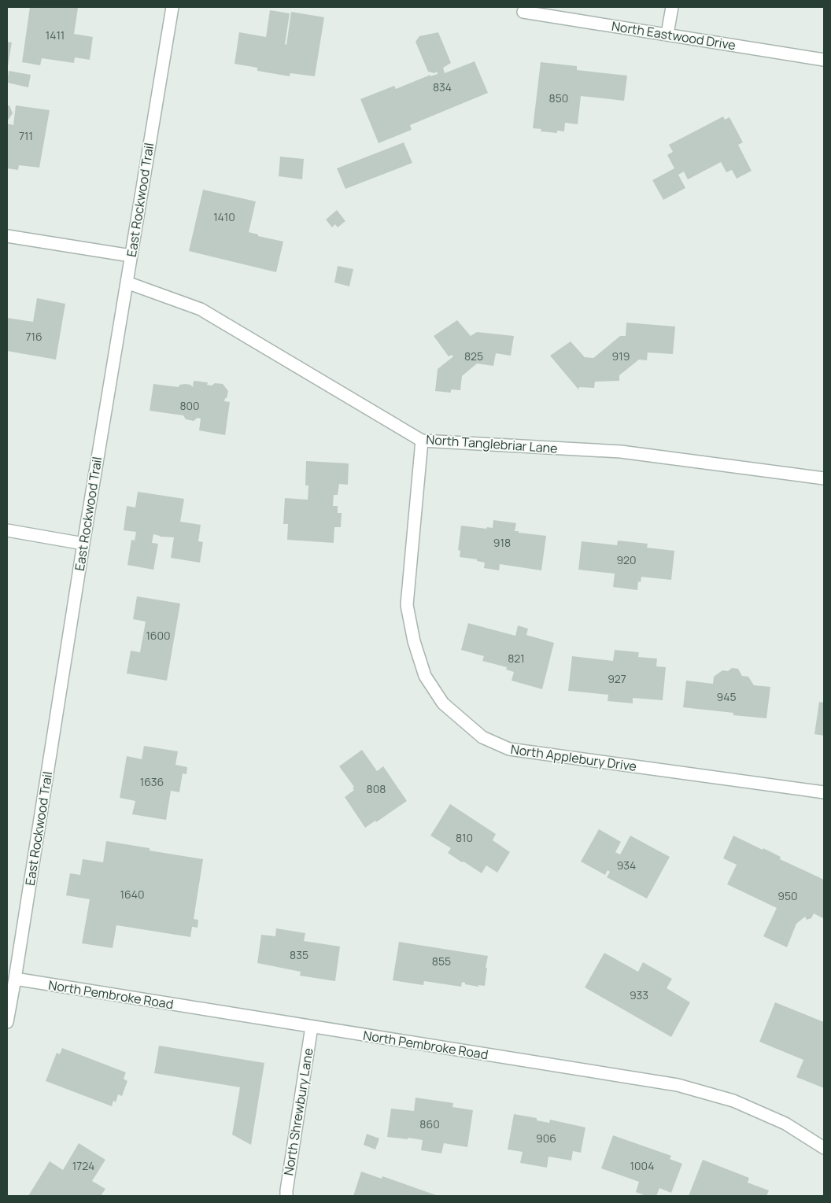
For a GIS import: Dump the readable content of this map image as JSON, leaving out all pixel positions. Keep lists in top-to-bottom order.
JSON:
{
  "streets": {
    "street": [
      "North Eastwood Drive",
      "East Rockwood Trail",
      "North Tanglebriar Lane",
      "North Applebury Drive",
      "North Pembroke Road",
      "North Shrewbury Lane"
    ]
  },
  "crossings": [
    ["East Rockwood Trail", "North Tanglebriar Lane"],
    ["East Rockwood Trail", "North Pembroke Road"],
    ["North Tanglebriar Lane", "North Applebury Drive"],
    ["North Pembroke Road", "North Shrewbury Lane"]
  ],
  "house_numbers": [
    "1411",
    "834",
    "850",
    "711",
    "1410",
    "716",
    "825",
    "919",
    "800",
    "918",
    "920",
    "1600",
    "821",
    "927",
    "945",
    "1636",
    "808",
    "810",
    "934",
    "1640",
    "950",
    "835",
    "855",
    "933",
    "860",
    "906",
    "1724",
    "1004"
  ]
}
